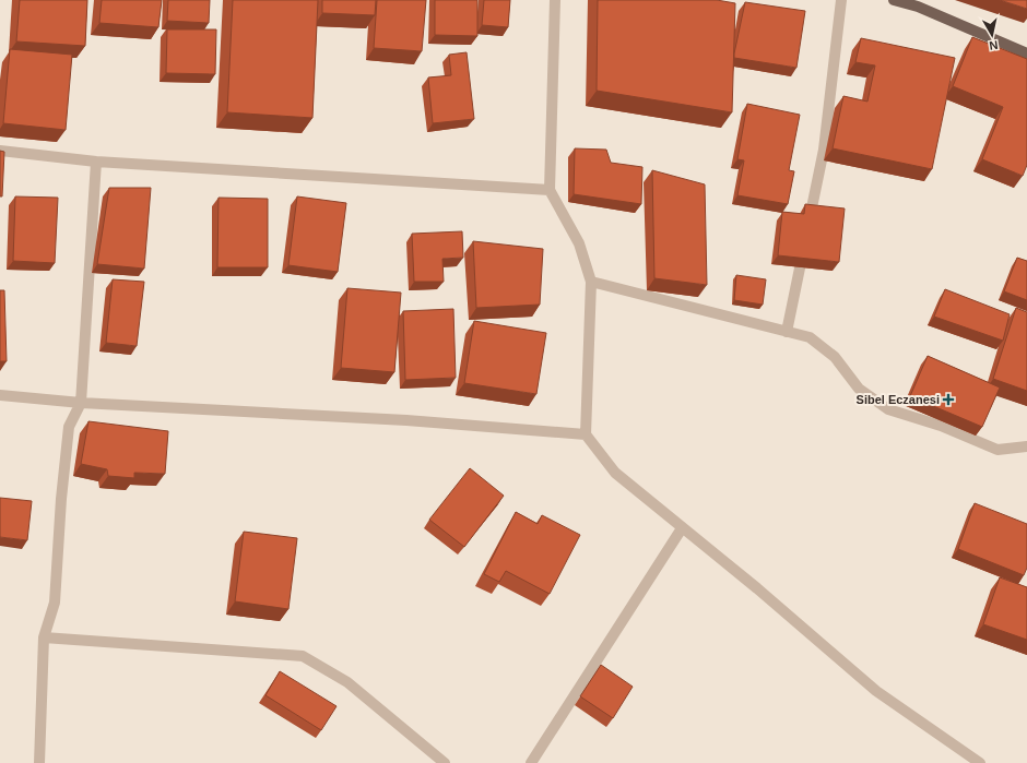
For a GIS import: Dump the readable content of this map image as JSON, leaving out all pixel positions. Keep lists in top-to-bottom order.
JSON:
{
  "places": {
    "health": ["Sibel Eczanesi"]
  },
  "north": "bottom"
}
